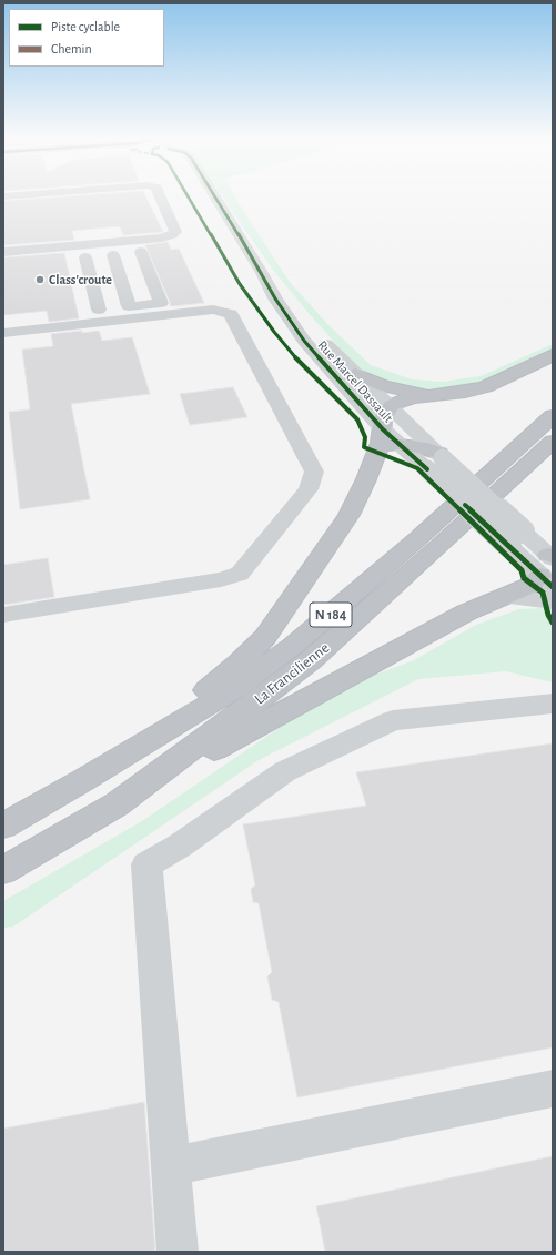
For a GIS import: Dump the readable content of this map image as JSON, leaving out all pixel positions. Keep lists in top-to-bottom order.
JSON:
{
  "streets": {
    "highway": ["N 184", "La Francilienne"],
    "street": ["Rue Marcel Dassault"]
  },
  "places": ["Class'croute"],
  "legend": ["Piste cyclable", "Chemin"]
}
